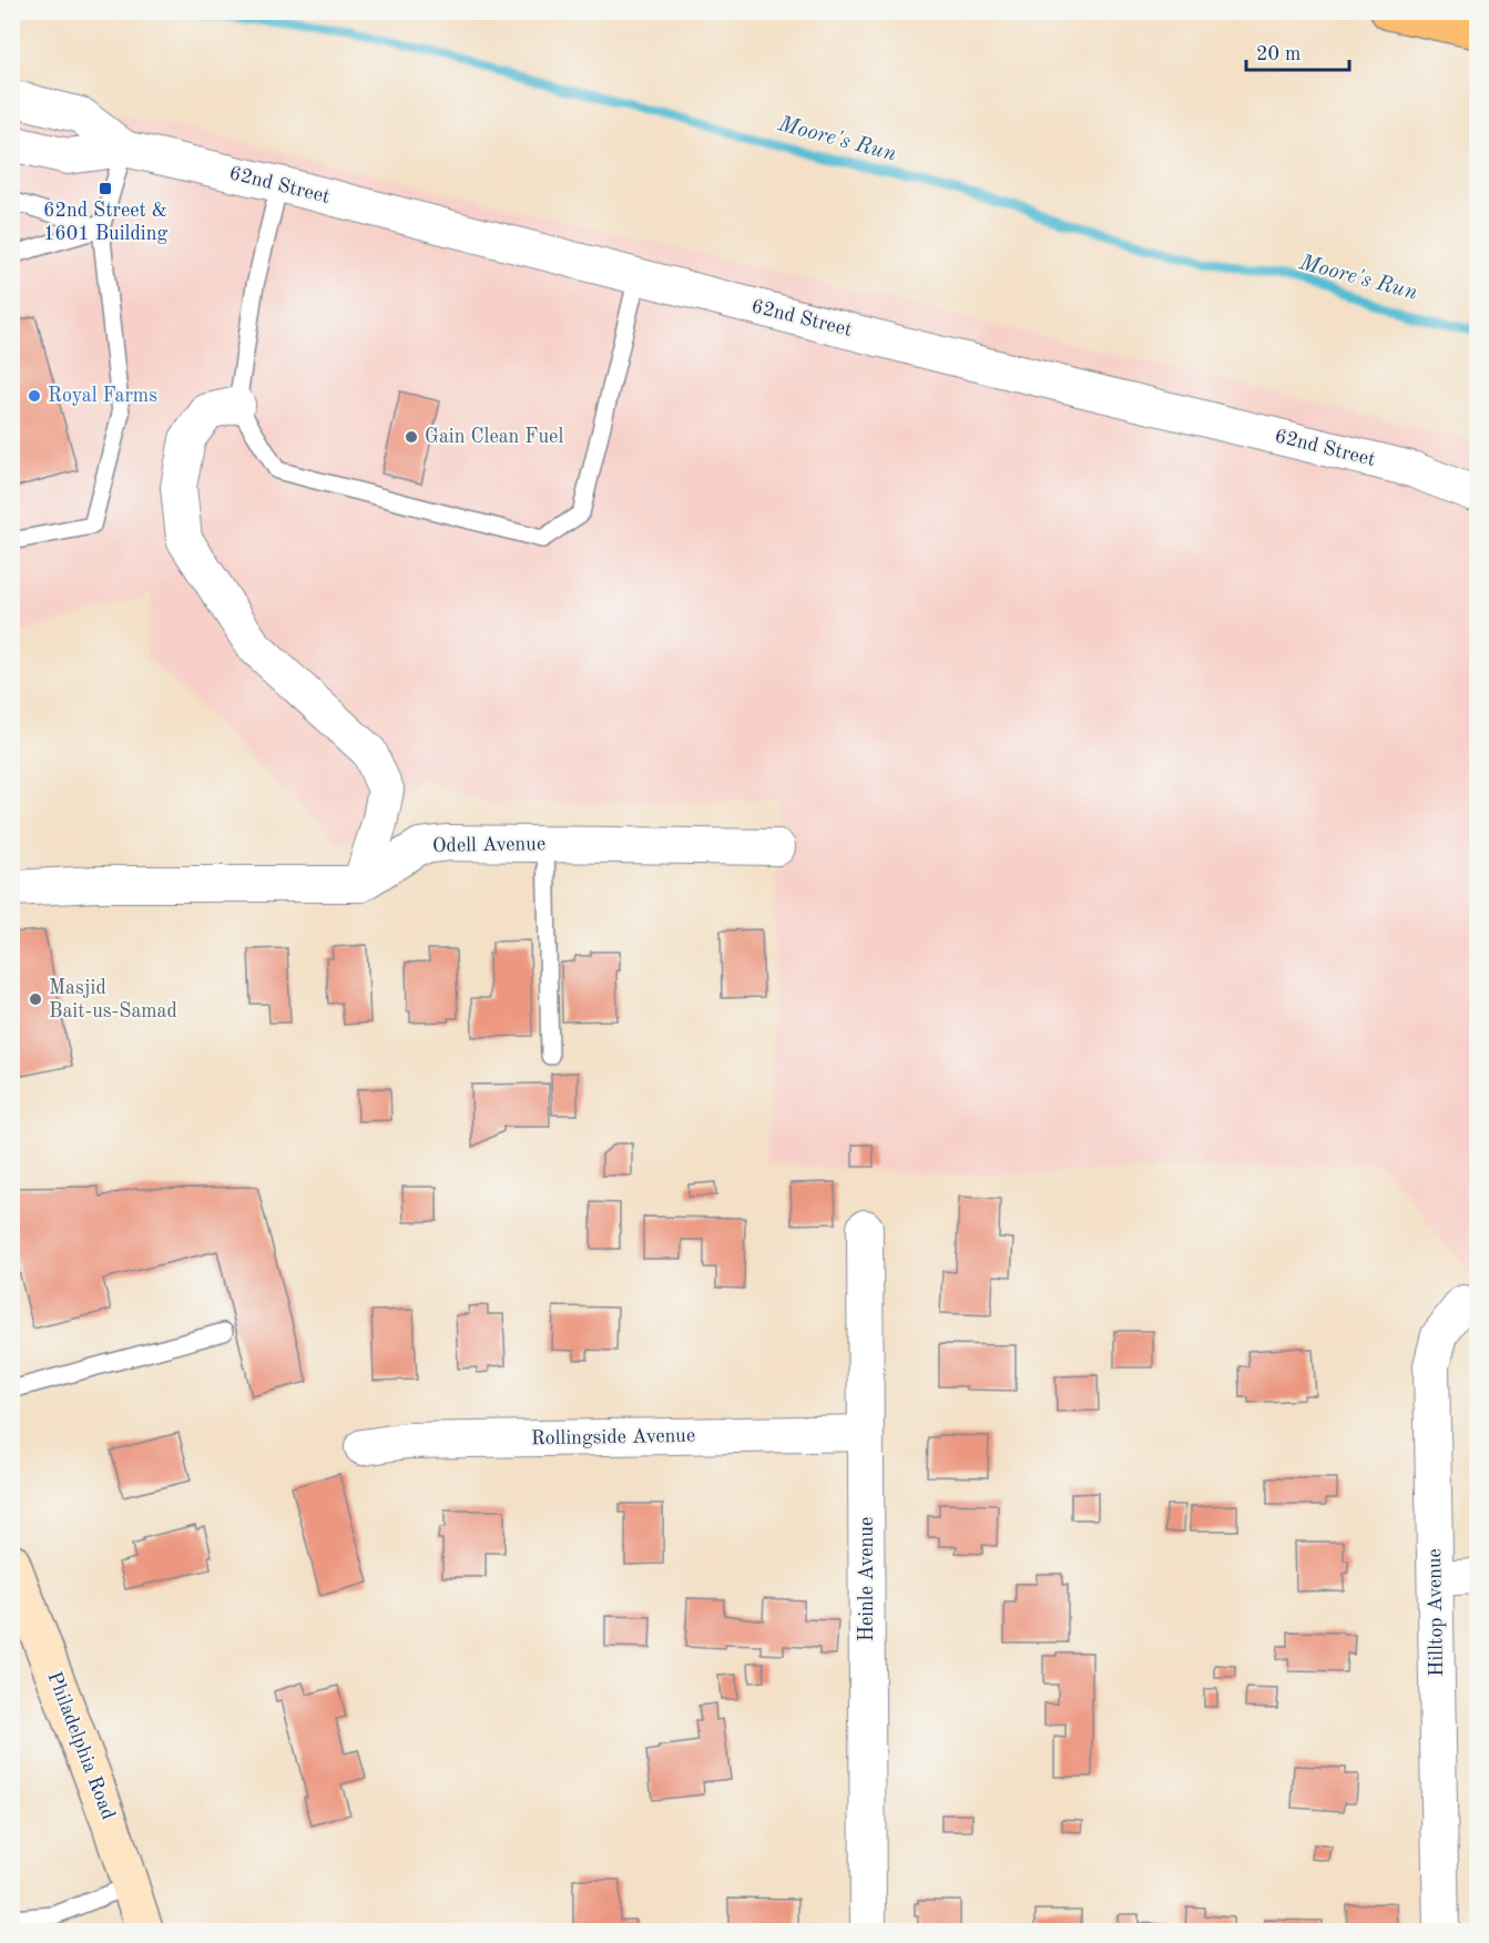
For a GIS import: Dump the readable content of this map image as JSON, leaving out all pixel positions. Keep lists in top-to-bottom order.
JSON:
{
  "streets": {
    "main road": ["Philadelphia Road"],
    "street": [
      "62nd Street",
      "Odell Avenue",
      "Rollingside Avenue",
      "Heinle Avenue",
      "Hilltop Avenue"
    ]
  },
  "crossings": [
    ["Rollingside Avenue", "Heinle Avenue"]
  ],
  "water": ["Moore's Run"],
  "places": {
    "transit": ["62nd Street & 1601 Building"],
    "other": ["Royal Farms", "Gain Clean Fuel", "Masjid Bait-us-Samad"]
  },
  "scale_bar": "20 m"
}
